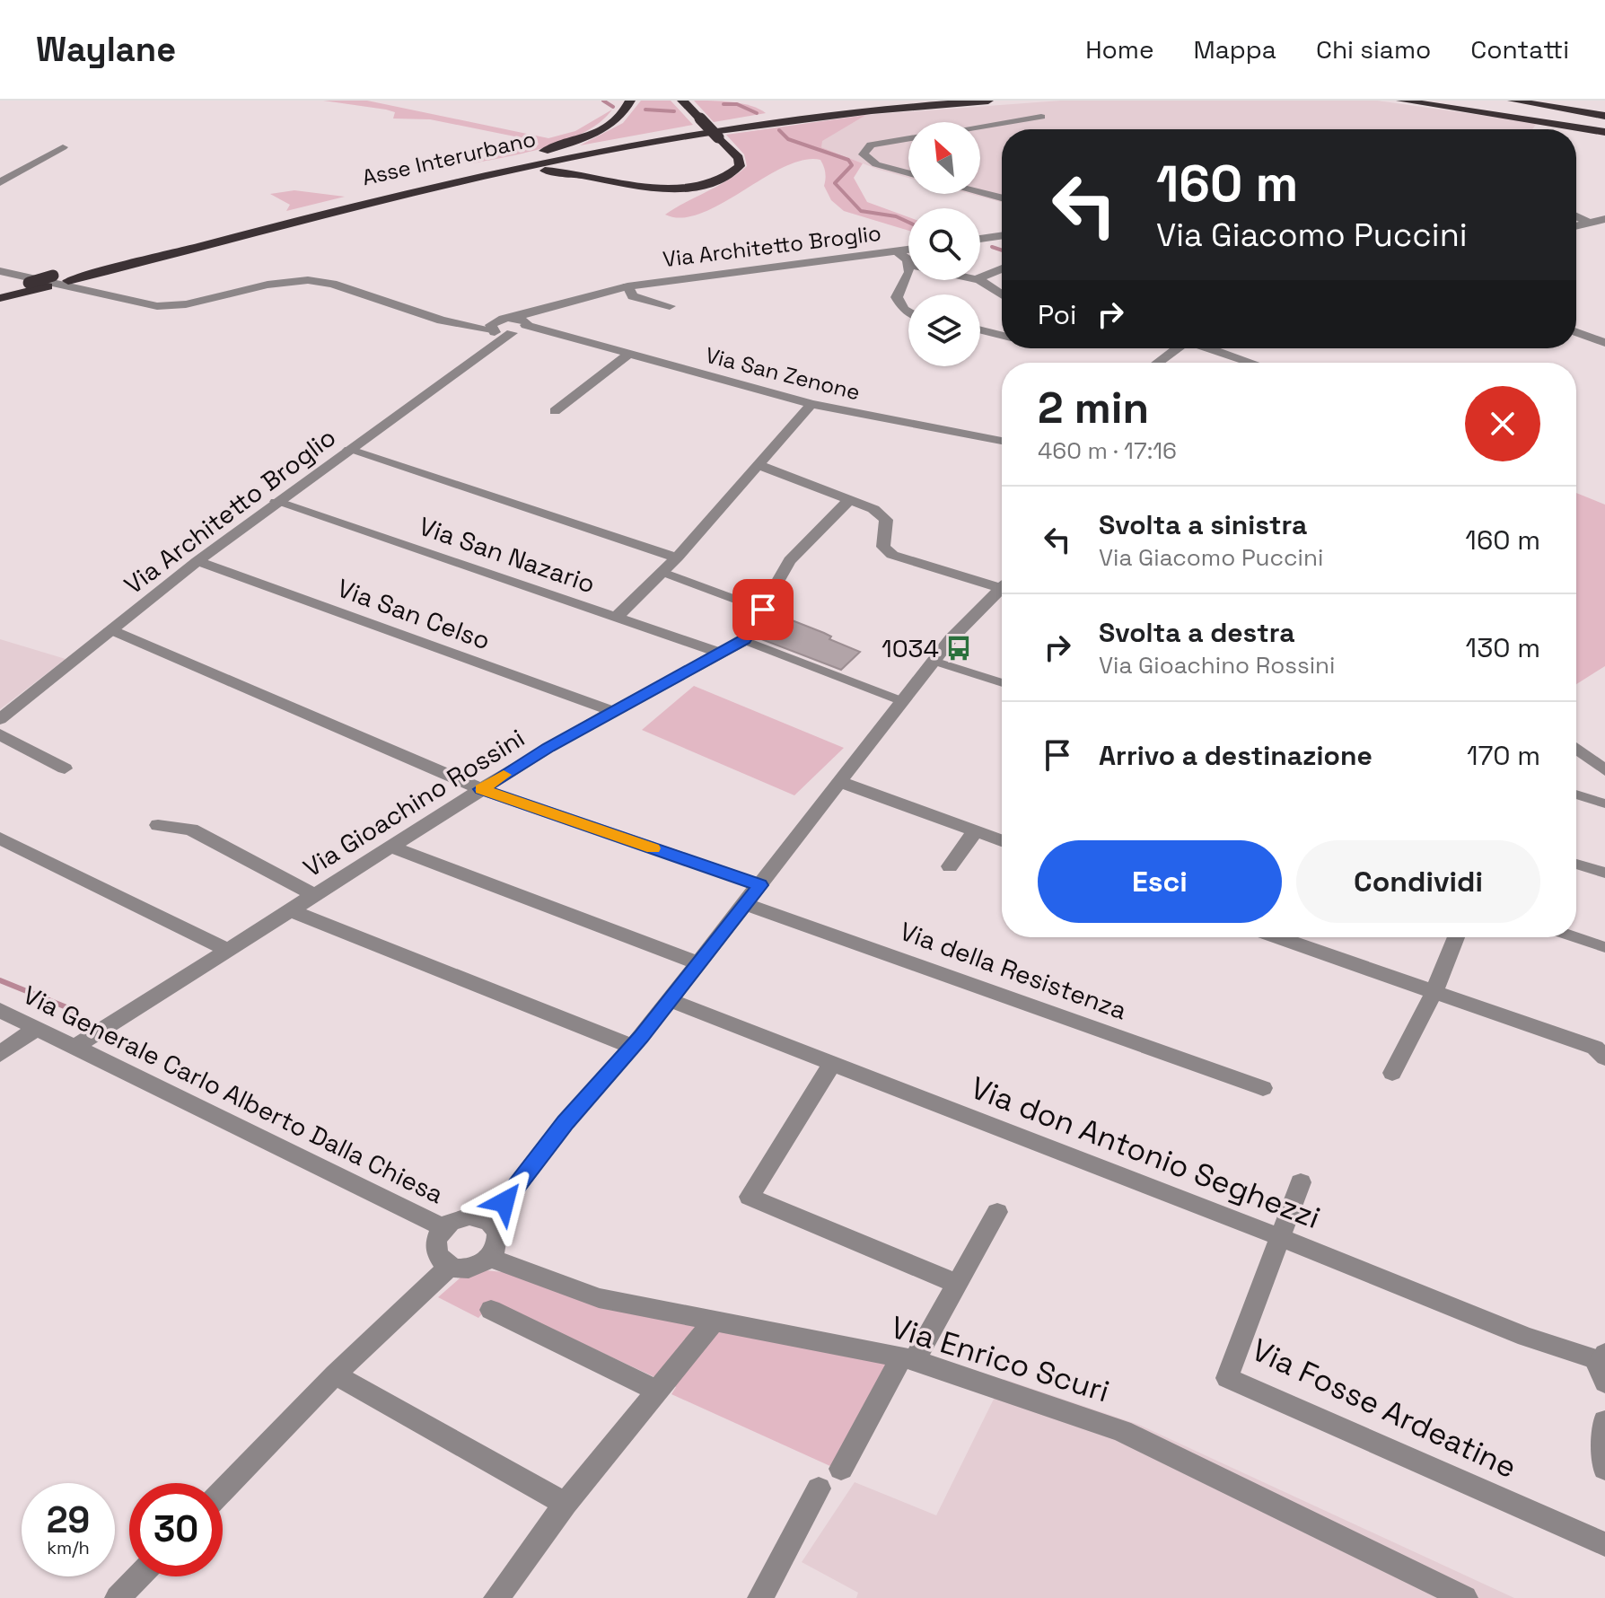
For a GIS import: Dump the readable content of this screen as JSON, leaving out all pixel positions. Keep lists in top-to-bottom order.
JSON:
{
  "streets": {
    "highway": ["Asse Interurbano"],
    "street": [
      "Via Architetto Broglio",
      "Via San Zenone",
      "Via San Nazario",
      "Via San Celso",
      "Via Gioachino Rossini",
      "Via della Resistenza",
      "Via Generale Carlo Alberto Dalla Chiesa",
      "Via don Antonio Seghezzi",
      "Via Enrico Scuri",
      "Via Fosse Ardeatine"
    ]
  },
  "crossings": [
    ["Via Architetto Broglio", "Via San Zenone"],
    ["Via Architetto Broglio", "Via San Nazario"],
    ["Via Architetto Broglio", "Via San Celso"],
    ["Via San Nazario", "Via Gioachino Rossini"],
    ["Via San Celso", "Via Gioachino Rossini"],
    ["Via Gioachino Rossini", "Via Generale Carlo Alberto Dalla Chiesa"],
    ["Via Generale Carlo Alberto Dalla Chiesa", "Via Enrico Scuri"],
    ["Via don Antonio Seghezzi", "Via Fosse Ardeatine"]
  ],
  "places": {
    "bus stop": ["1034"]
  },
  "north": "top left",
  "page": {
    "header": "Waylane",
    "nav": [
      "Home",
      "Mappa",
      "Chi siamo",
      "Contatti"
    ],
    "turn": ["160 m", "Via Giacomo Puccini"],
    "then": "Poi",
    "heading": ["2 min", "460 m · 17:16"],
    "list": [
      {
        "name": "Svolta a sinistra",
        "note": "Via Giacomo Puccini",
        "value": "160 m"
      },
      {
        "name": "Svolta a destra",
        "note": "Via Gioachino Rossini",
        "value": "130 m"
      },
      {
        "name": "Arrivo a destinazione",
        "value": "170 m"
      }
    ],
    "buttons": ["Esci", "Condividi"],
    "speed": "29 km/h",
    "limit": "30"
  }
}
